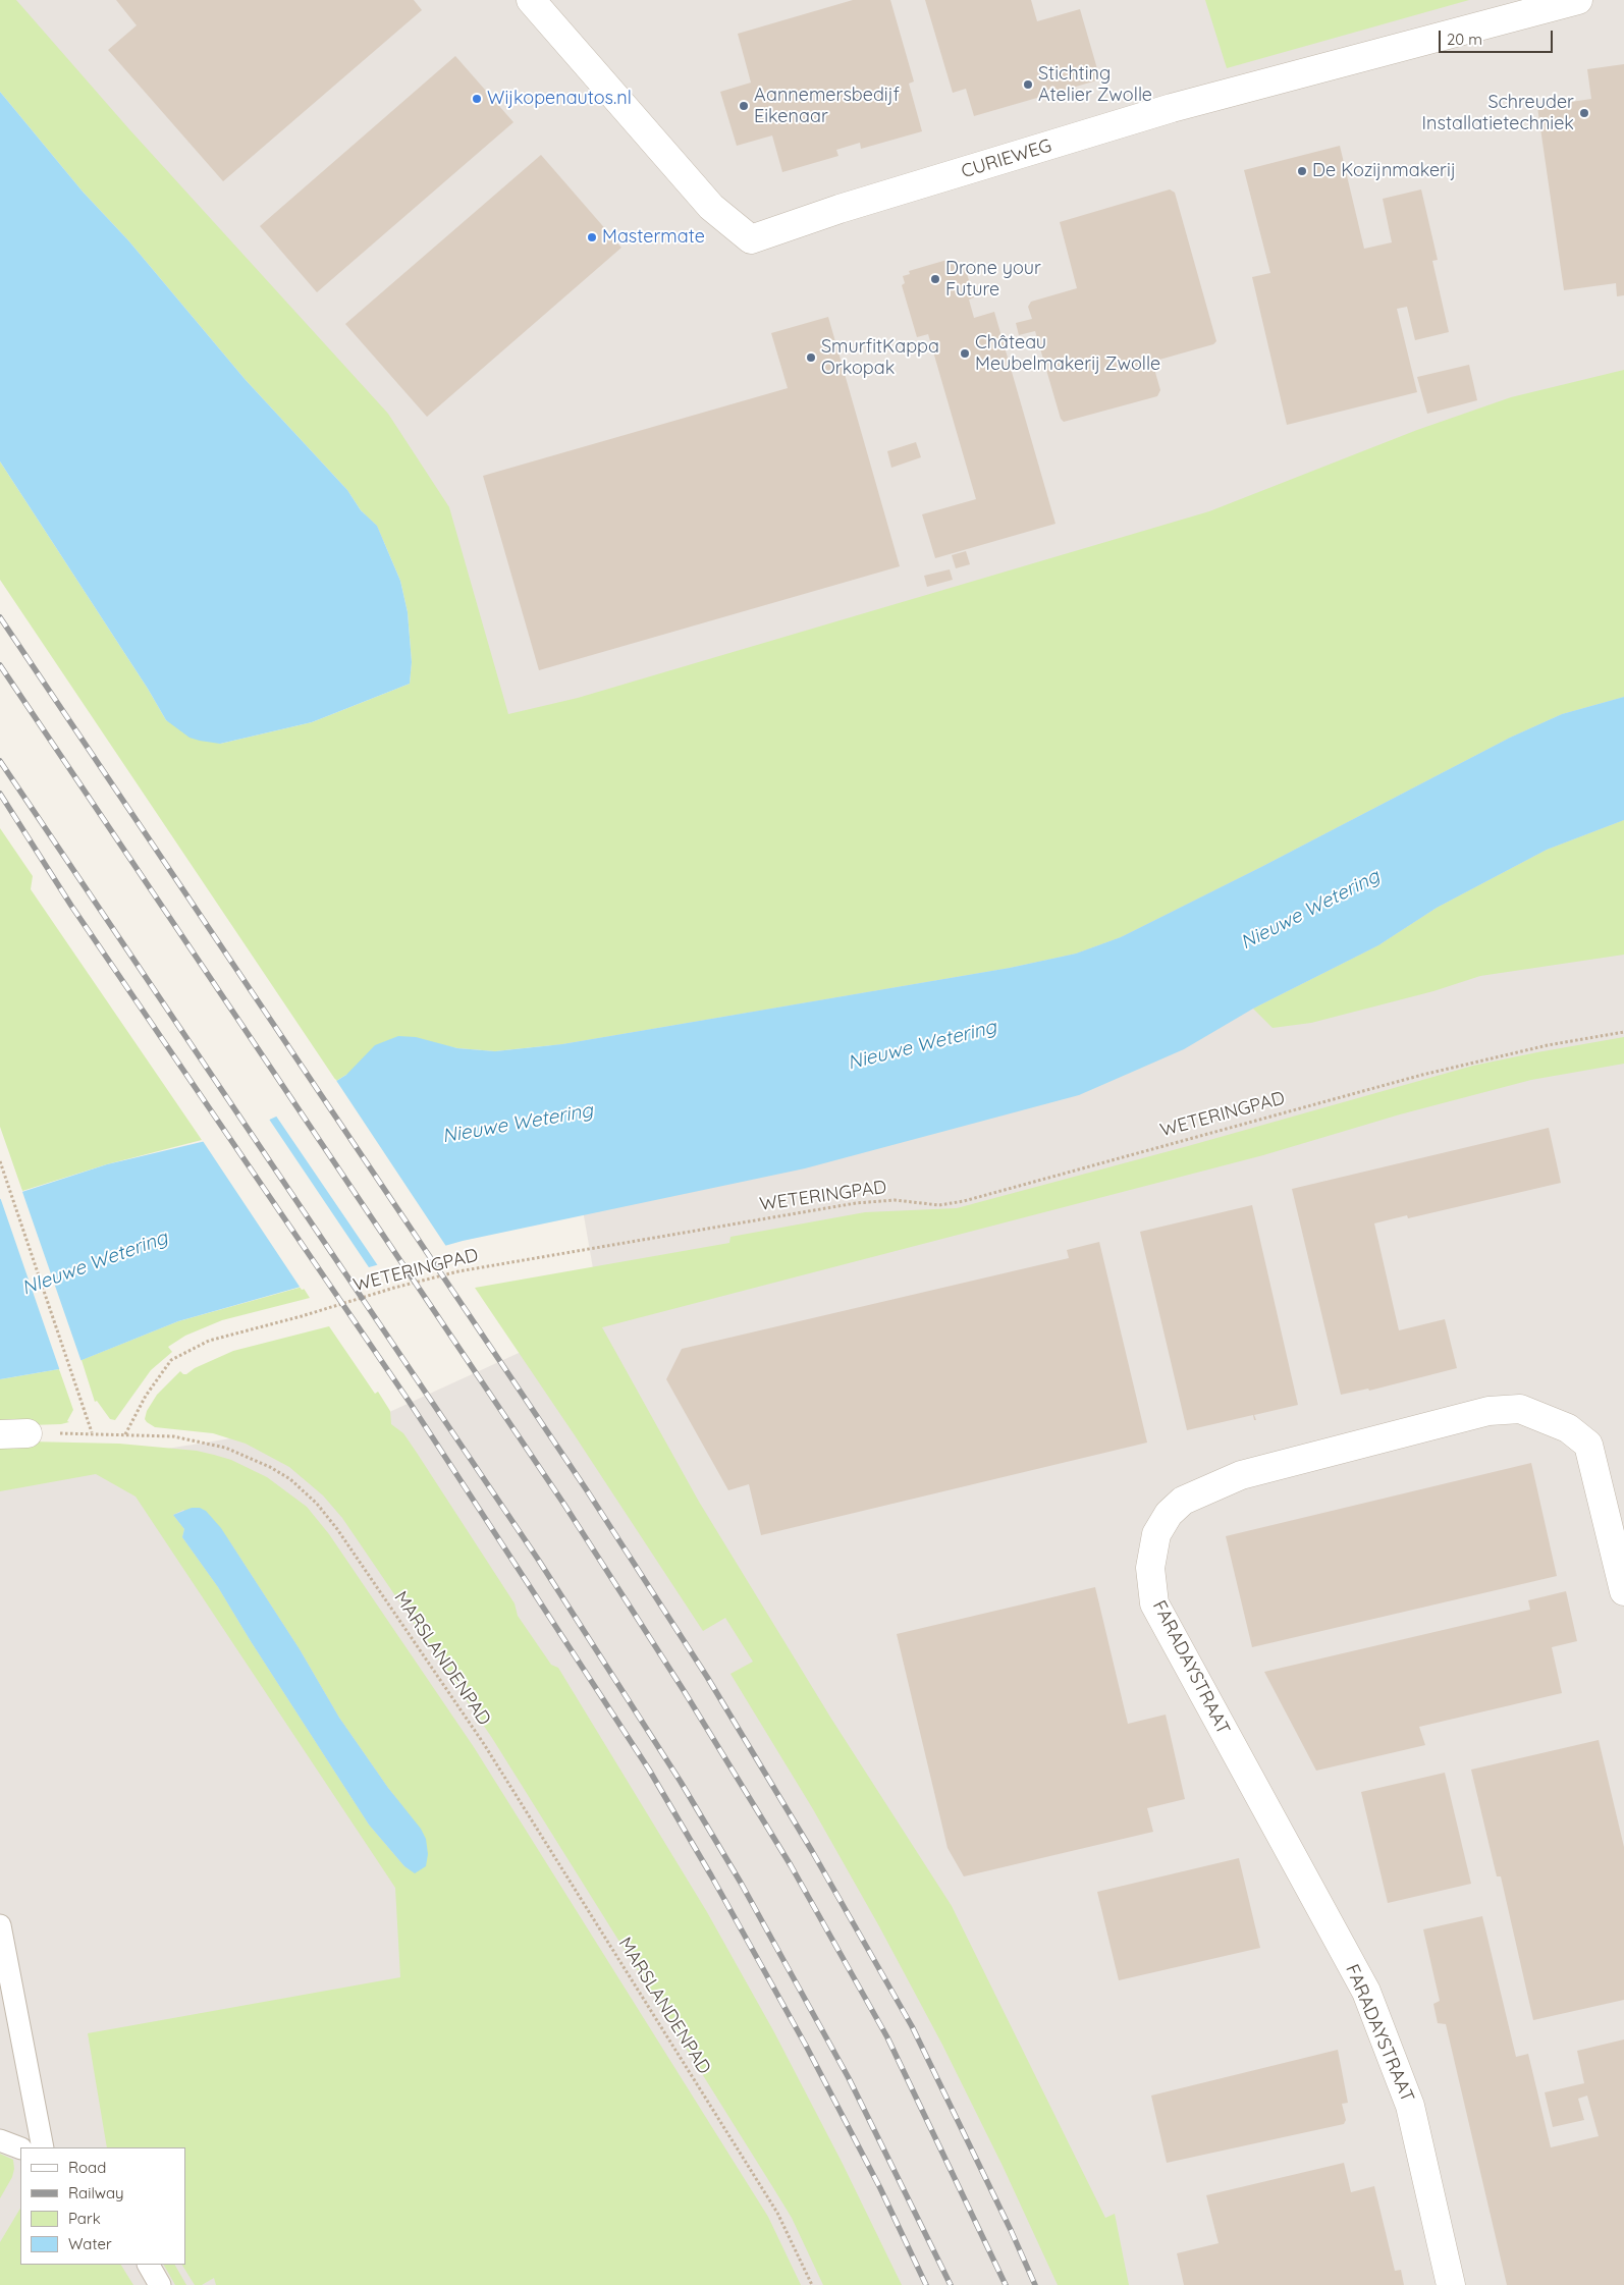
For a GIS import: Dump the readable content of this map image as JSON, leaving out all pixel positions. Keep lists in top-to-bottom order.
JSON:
{
  "streets": {
    "street": ["CURIEWEG", "FARADAYSTRAAT"],
    "path": ["WETERINGPAD", "MARSLANDENPAD"]
  },
  "crossings": [
    ["WETERINGPAD", "MARSLANDENPAD"]
  ],
  "water": ["Nieuwe Wetering", "NIeuwe Wetering"],
  "places": [
    "Stichting Atelier Zwolle",
    "Wijkopenautos.nl",
    "Aannemersbedijf Eikenaar",
    "Schreuder Installatietechniek",
    "De Kozijnmakerij",
    "Mastermate",
    "Drone your Future",
    "Château Meubelmakerij Zwolle",
    "SmurfitKappa Orkopak"
  ],
  "legend": [
    "Road",
    "Railway",
    "Park",
    "Water"
  ],
  "scale_bar": "20 m"
}
